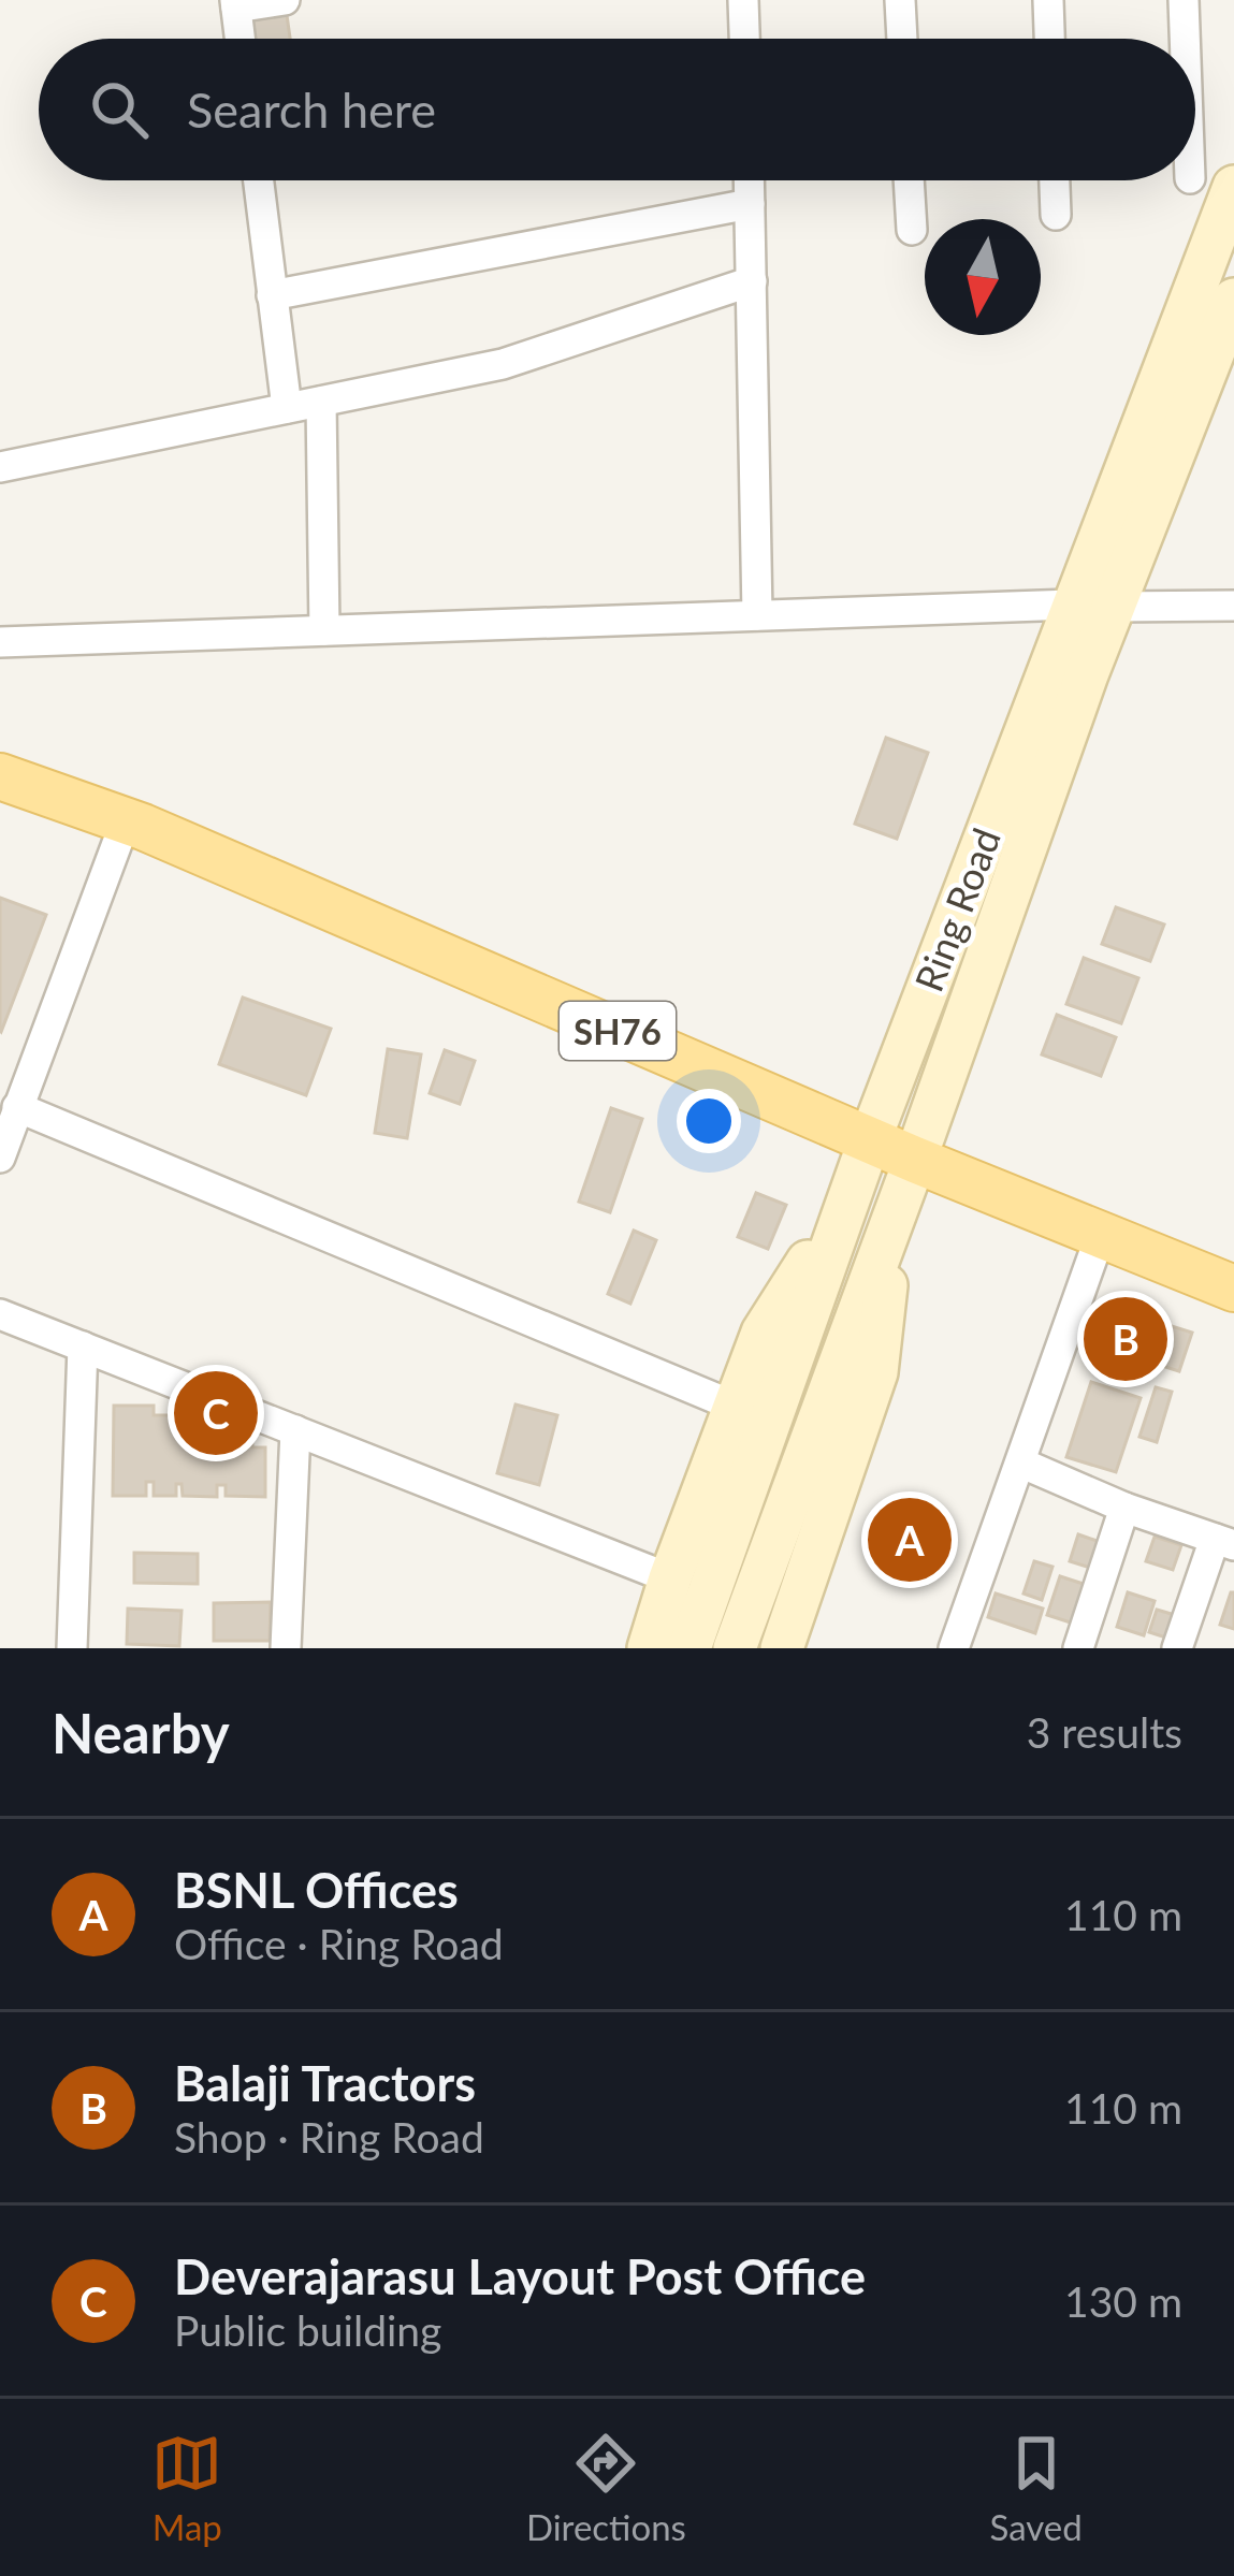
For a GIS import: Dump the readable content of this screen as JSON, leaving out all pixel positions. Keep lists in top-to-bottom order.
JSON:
{
  "streets": {
    "main road": ["Ring Road", "SH76"]
  },
  "crossings": [
    ["Ring Road", "SH76"]
  ],
  "north": "bottom",
  "page": {
    "search": "Search here",
    "pins": ["B", "C", "A"],
    "heading": ["Nearby", "3 results"],
    "list": [
      {
        "mark": "A",
        "name": "BSNL Offices",
        "note": "Office · Ring Road",
        "value": "110 m"
      },
      {
        "mark": "B",
        "name": "Balaji Tractors",
        "note": "Shop · Ring Road",
        "value": "110 m"
      },
      {
        "mark": "C",
        "name": "Deverajarasu Layout Post Office",
        "note": "Public building",
        "value": "130 m"
      }
    ],
    "nav": ["Map", "Directions", "Saved"]
  }
}
